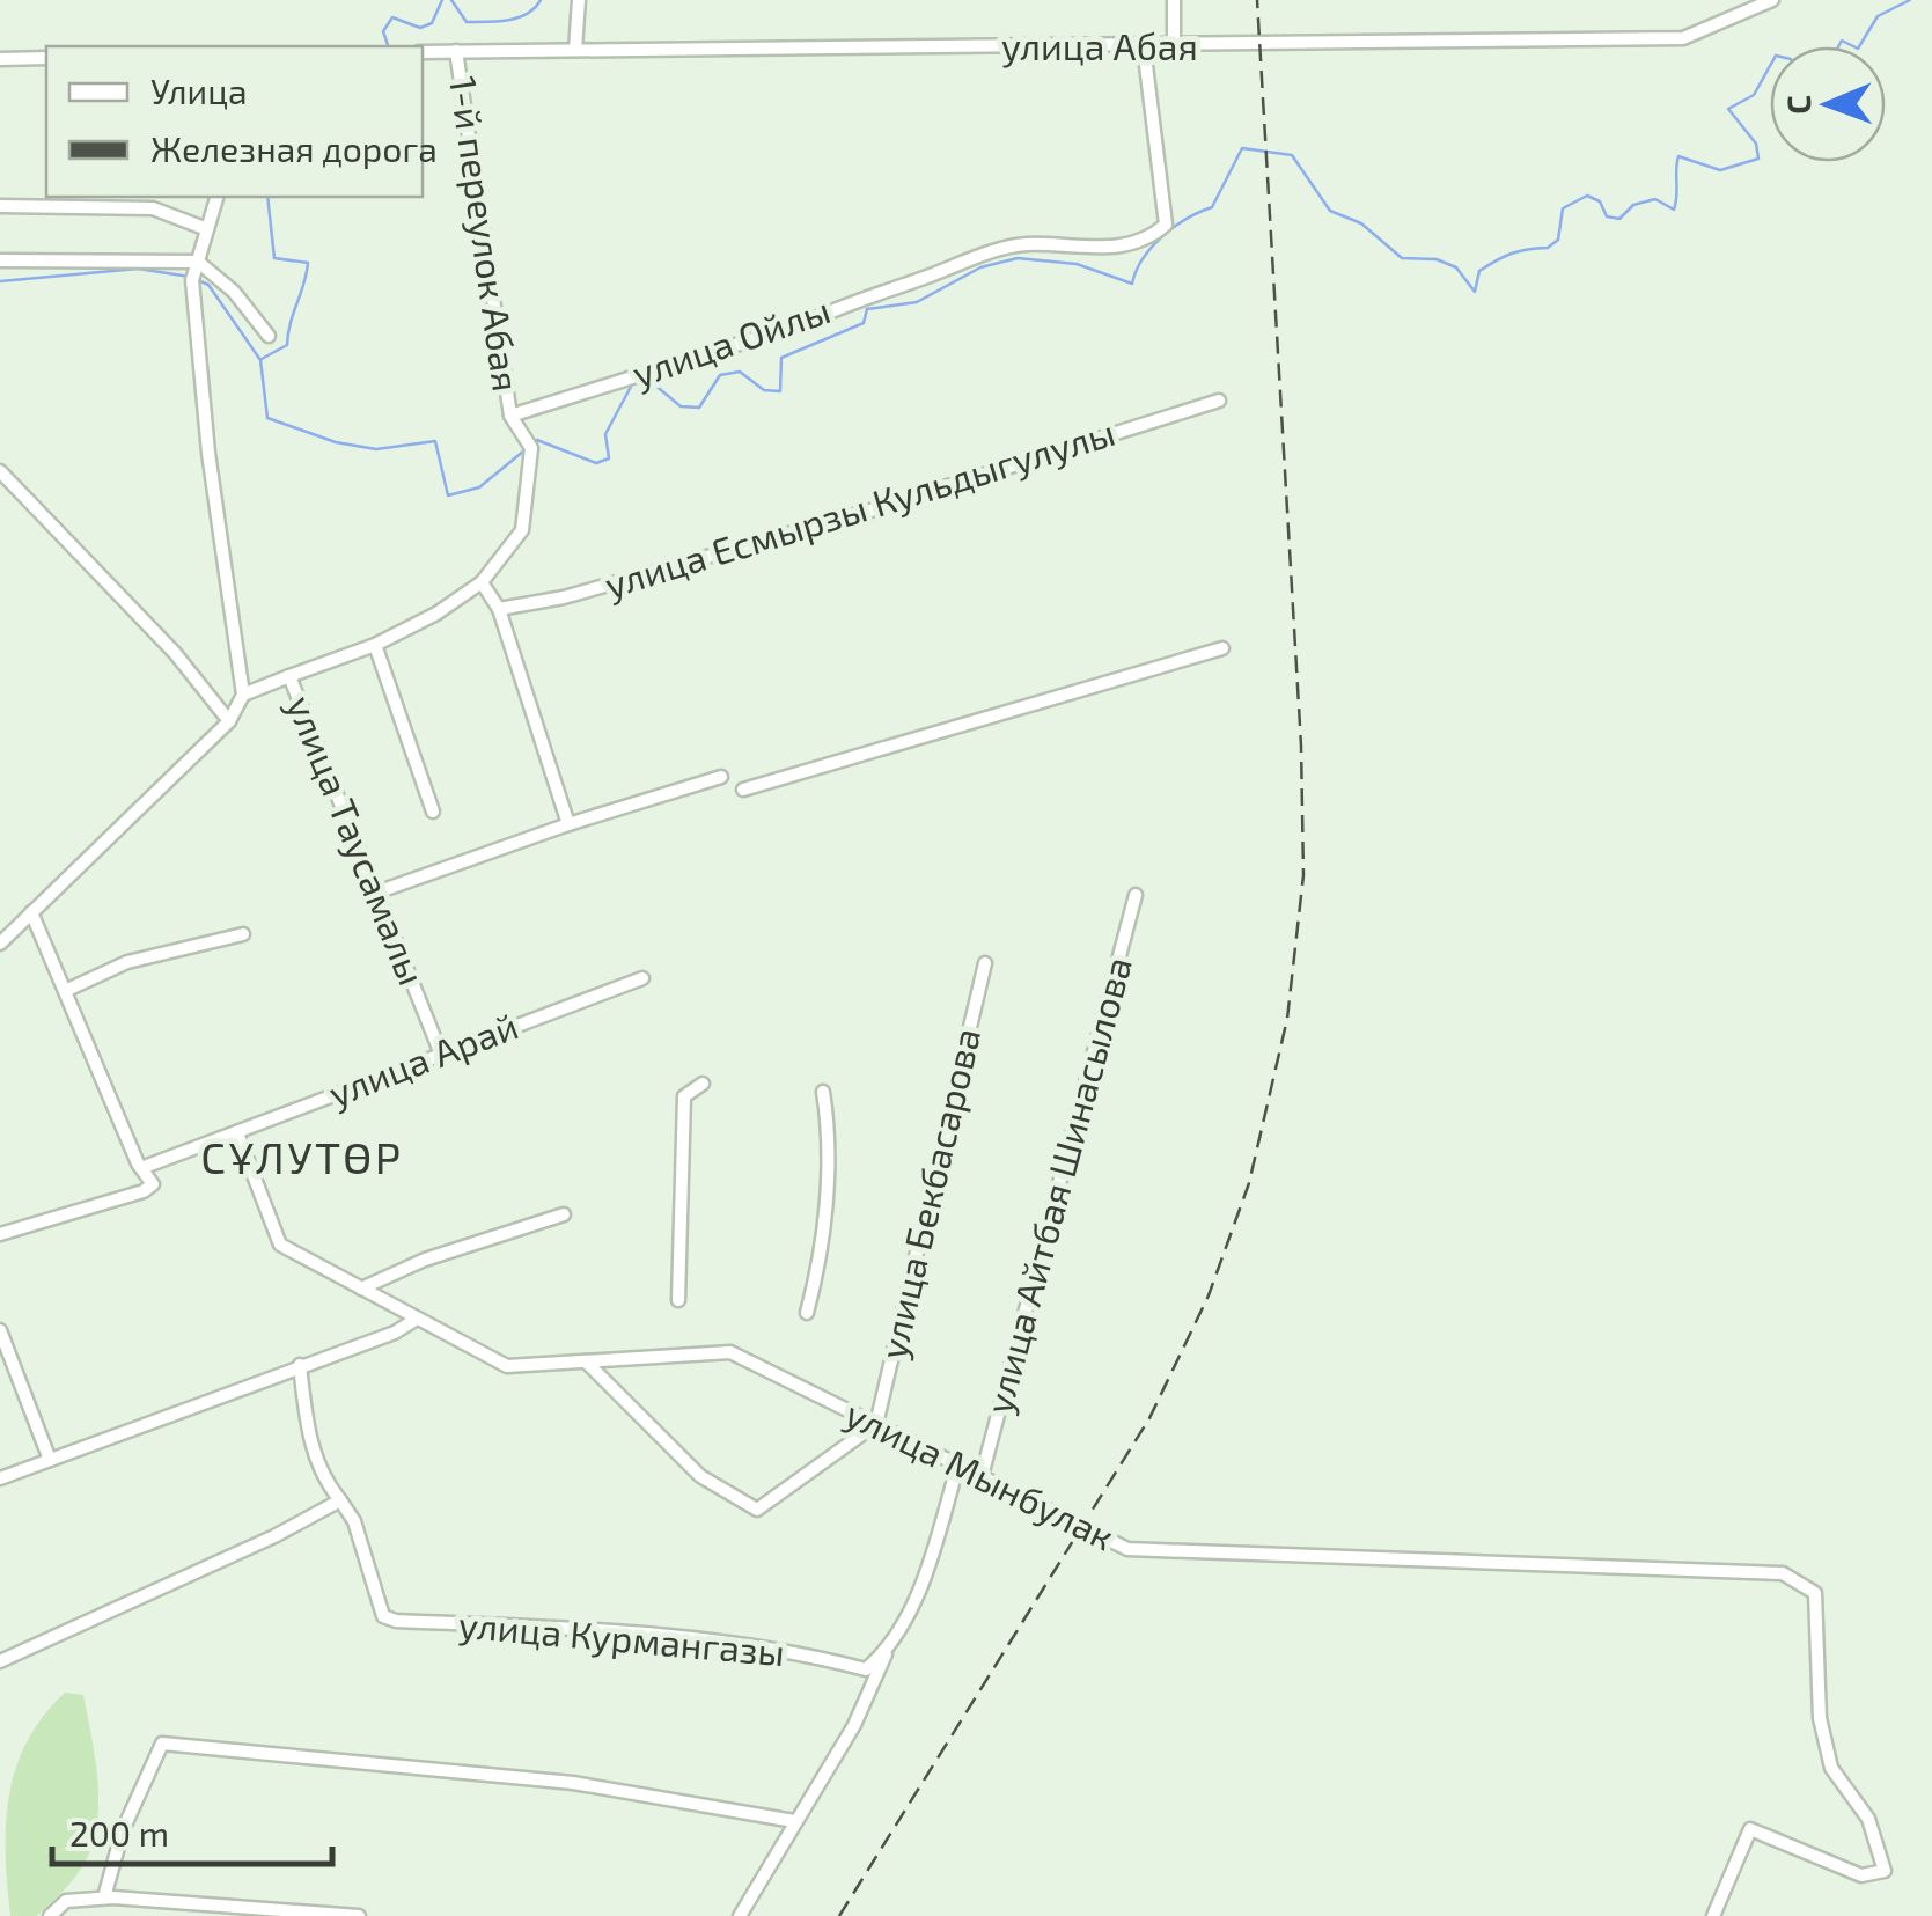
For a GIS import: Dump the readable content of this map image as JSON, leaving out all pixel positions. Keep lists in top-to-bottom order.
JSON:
{
  "streets": {
    "street": [
      "улица Абая",
      "1-й переулок Абая",
      "улица Ойлы",
      "улица Есмырзы Кульдыгулулы",
      "улица Таусамалы",
      "улица Арай",
      "улица Айтбая Шинасылова",
      "улица Бекбасарова",
      "улица Мынбулак",
      "улица Курмангазы"
    ]
  },
  "crossings": [
    ["улица Абая", "1-й переулок Абая"],
    ["улица Абая", "улица Ойлы"],
    ["1-й переулок Абая", "улица Ойлы"],
    ["улица Таусамалы", "улица Арай"],
    ["улица Арай", "улица Мынбулак"],
    ["улица Айтбая Шинасылова", "улица Мынбулак"],
    ["улица Бекбасарова", "улица Мынбулак"]
  ],
  "districts": ["СҰЛУТӨР"],
  "legend": ["Улица", "Железная дорога"],
  "scale_bar": "200 m",
  "north": "left"
}
